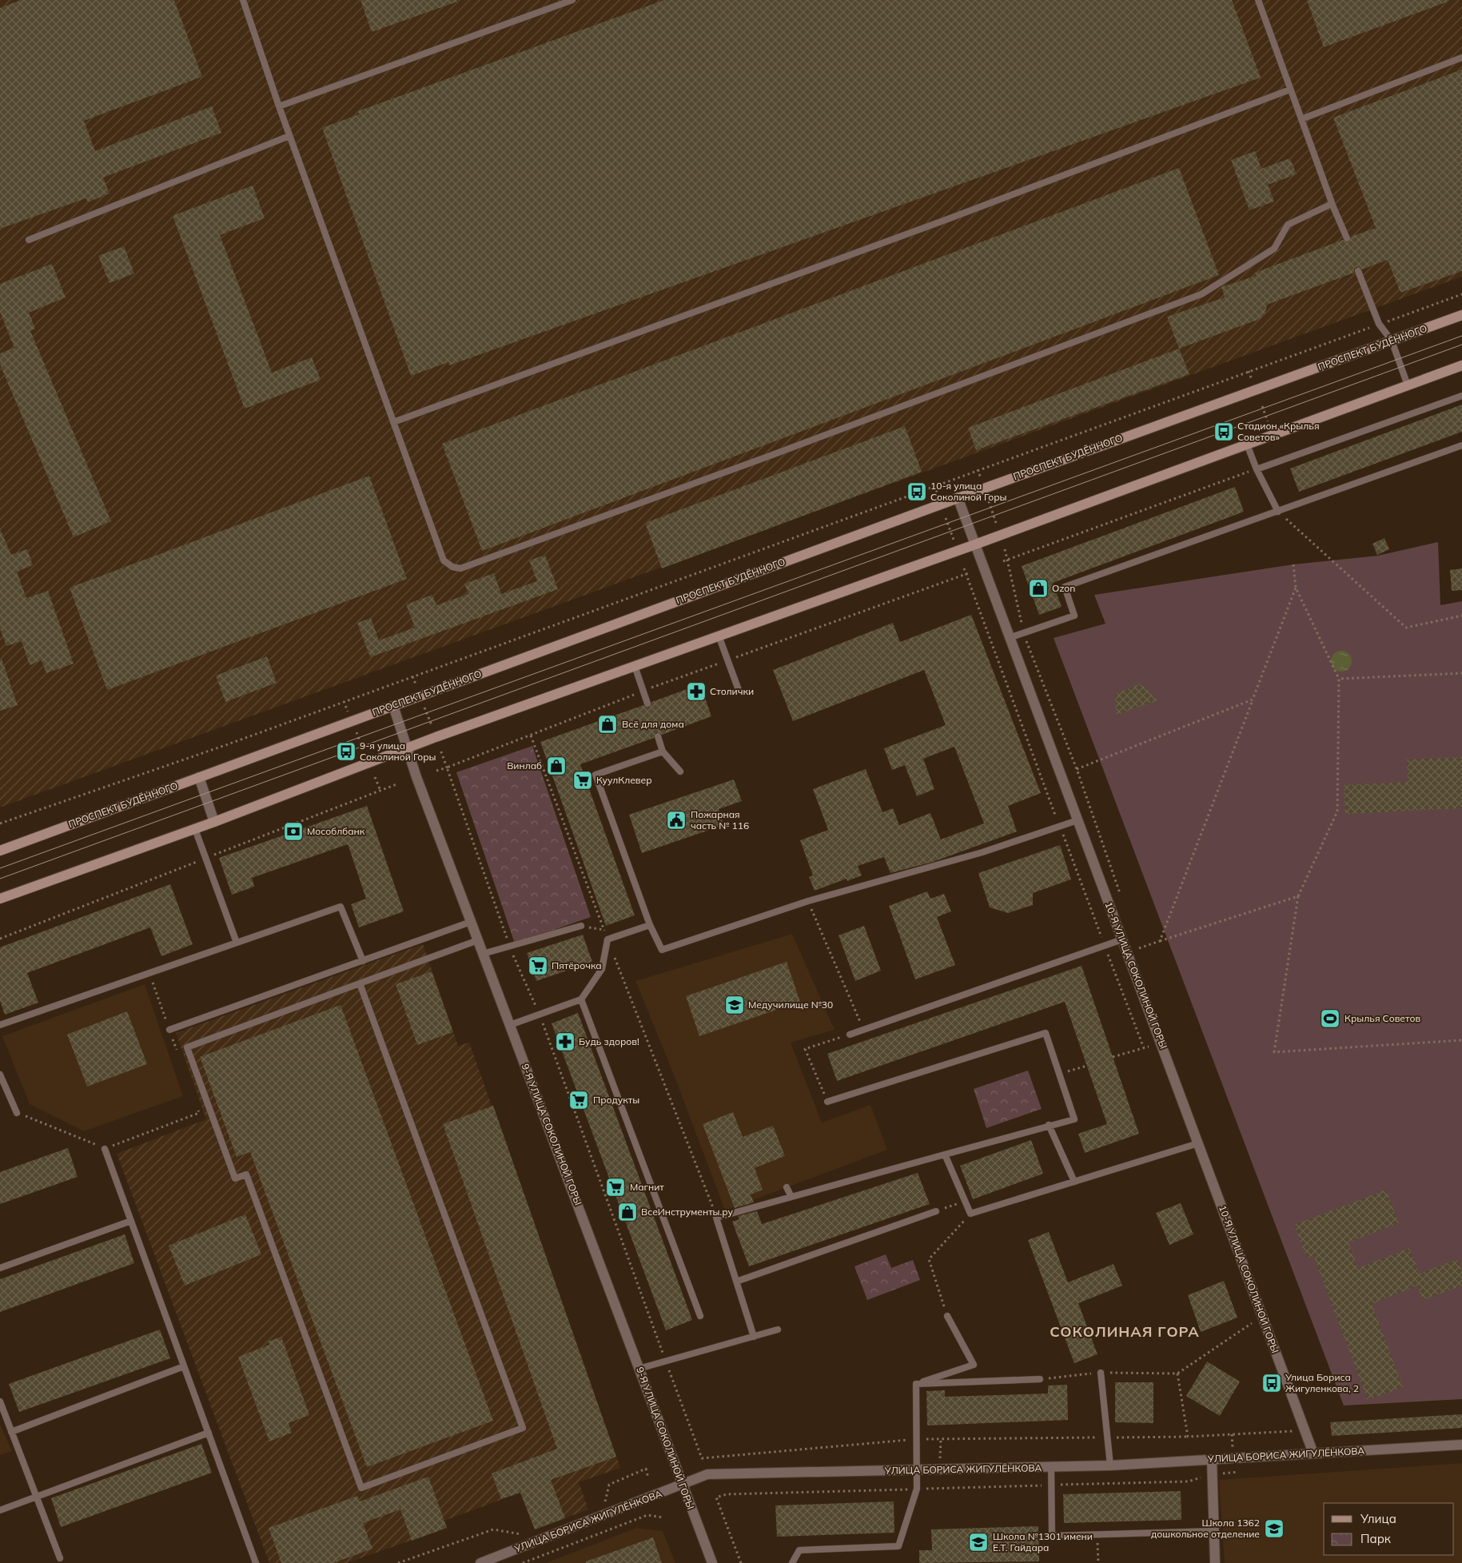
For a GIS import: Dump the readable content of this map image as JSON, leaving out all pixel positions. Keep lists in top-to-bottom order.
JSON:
{
  "streets": {
    "main road": ["ПРОСПЕКТ БУДЁННОГО"],
    "street": ["10-Я УЛИЦА СОКОЛИНОЙ ГОРЫ", "9-Я УЛИЦА СОКОЛИНОЙ ГОРЫ", "УЛИЦА БОРИСА ЖИГУЛЁНКОВА"]
  },
  "crossings": [
    ["ПРОСПЕКТ БУДЁННОГО", "10-Я УЛИЦА СОКОЛИНОЙ ГОРЫ"],
    ["ПРОСПЕКТ БУДЁННОГО", "9-Я УЛИЦА СОКОЛИНОЙ ГОРЫ"],
    ["10-Я УЛИЦА СОКОЛИНОЙ ГОРЫ", "УЛИЦА БОРИСА ЖИГУЛЁНКОВА"],
    ["9-Я УЛИЦА СОКОЛИНОЙ ГОРЫ", "УЛИЦА БОРИСА ЖИГУЛЁНКОВА"]
  ],
  "districts": ["СОКОЛИНАЯ ГОРА"],
  "places": {
    "bus stop": [
      "Стадион «Крылья Советов»",
      "10-я улица Соколиной Горы",
      "9-я улица Соколиной Горы",
      "Улица Бориса Жигуленкова, 2"
    ],
    "shop": [
      "Ozon",
      "Всё для дома",
      "Винлаб",
      "ВсеИнструменты.ру"
    ],
    "pharmacy": ["Столички", "Будь здоров!"],
    "supermarket": [
      "КуулКлевер",
      "Пятёрочка",
      "Продукты",
      "Магнит"
    ],
    "public building": ["Пожарная часть № 116"],
    "bank": ["Мособлбанк"],
    "school or university": ["Медучилище №30", "Школа 1362 дошкольное отделение", "Школа №1301 имени Е.Т. Гайдара"],
    "sports": ["Крылья Советов"]
  },
  "legend": ["Улица", "Парк"]
}
